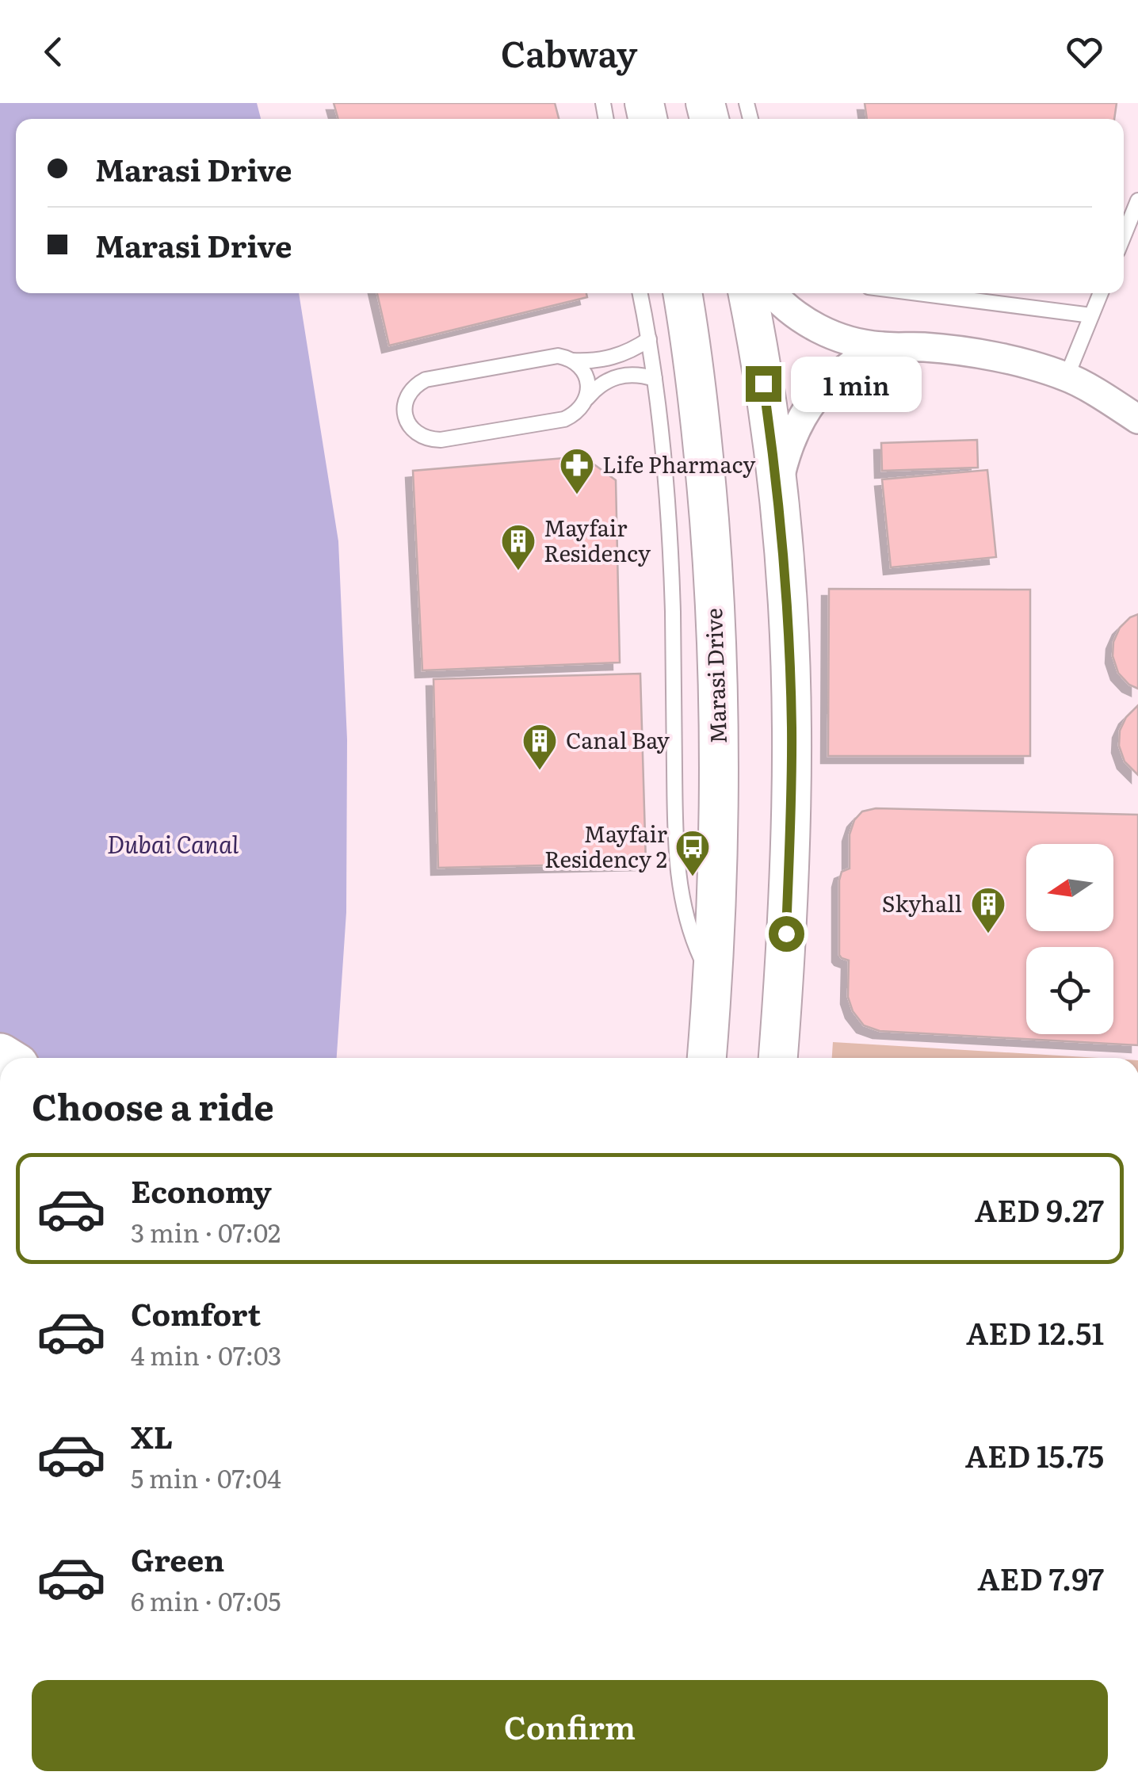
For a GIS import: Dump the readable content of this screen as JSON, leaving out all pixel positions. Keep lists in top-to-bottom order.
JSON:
{
  "streets": {
    "street": ["Marasi Drive"]
  },
  "water": ["Dubai Canal"],
  "places": {
    "pharmacy": ["Life Pharmacy"],
    "building": ["Mayfair Residency", "Canal Bay", "Skyhall"],
    "bus stop": ["Mayfair Residency 2"]
  },
  "north": "left",
  "page": {
    "header": "Cabway",
    "banner": ["Marasi Drive", "Marasi Drive"],
    "bubble": "1 min",
    "heading": "Choose a ride",
    "list": [
      {
        "name": "Economy",
        "note": "3 min · 07:02",
        "value": "AED 9.27"
      },
      {
        "name": "Comfort",
        "note": "4 min · 07:03",
        "value": "AED 12.51"
      },
      {
        "name": "XL",
        "note": "5 min · 07:04",
        "value": "AED 15.75"
      },
      {
        "name": "Green",
        "note": "6 min · 07:05",
        "value": "AED 7.97"
      }
    ],
    "buttons": "Confirm"
  }
}
